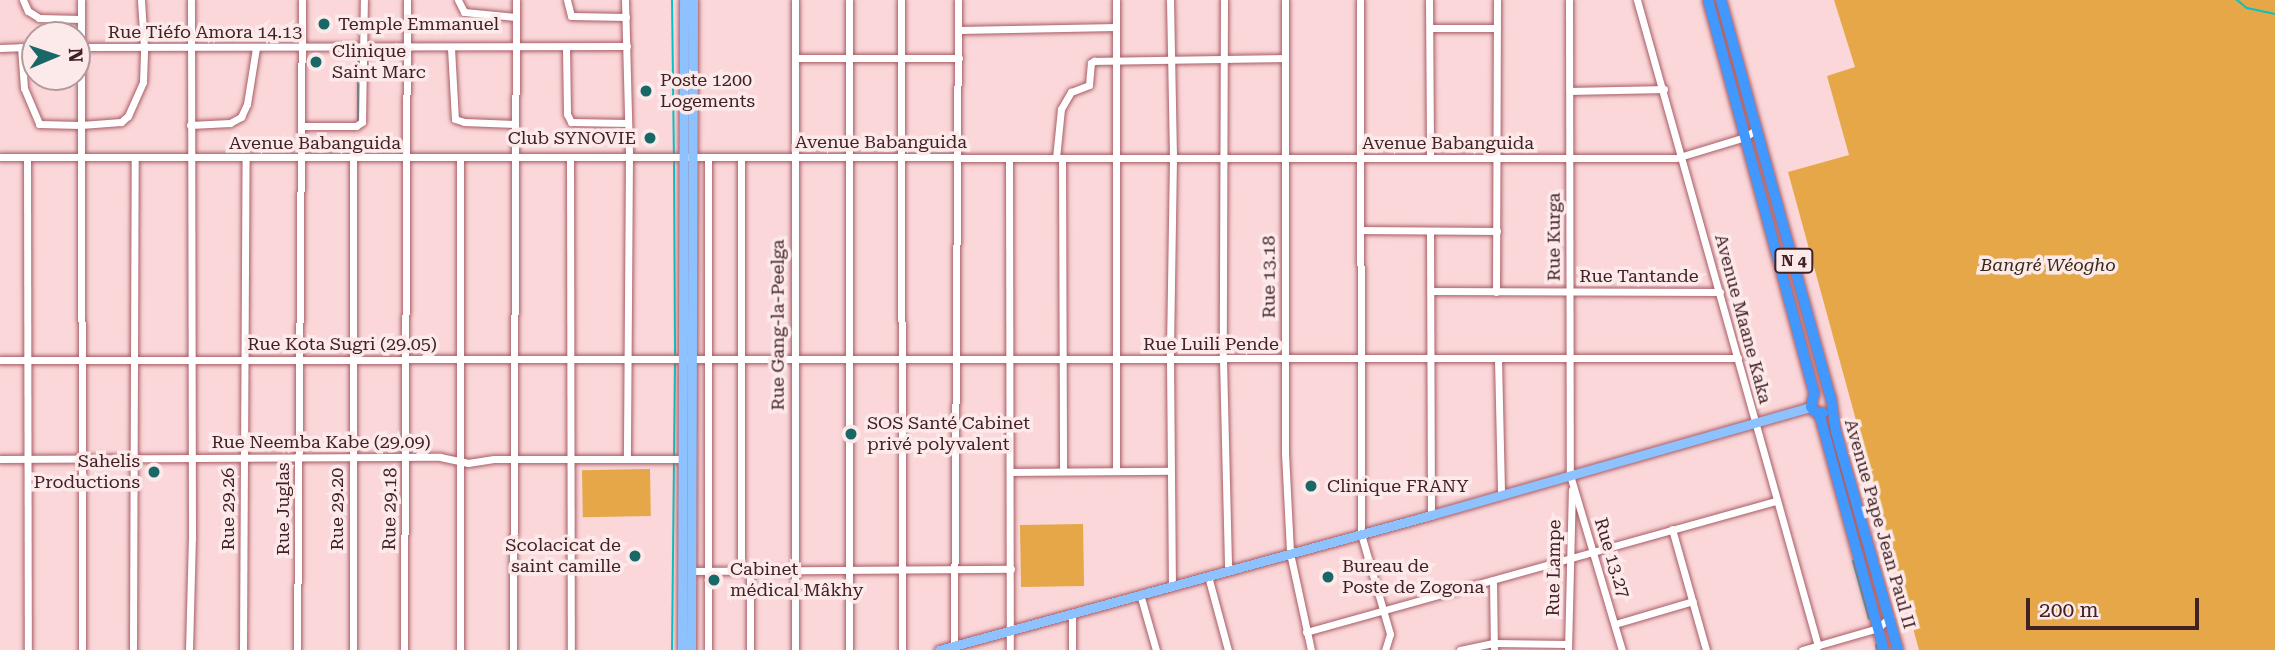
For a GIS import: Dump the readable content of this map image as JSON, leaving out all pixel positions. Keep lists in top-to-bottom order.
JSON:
{
  "streets": {
    "highway": ["N 4", "Avenue Pape Jean Paul II"],
    "street": [
      "Rue Tiéfo Amora 14.13",
      "Avenue Babanguida",
      "Rue Kurga",
      "Rue Tantande",
      "Rue 13.18",
      "Avenue Maane Kaka",
      "Rue Gang-la-Peelga",
      "Rue Kota Sugri (29.05)",
      "Rue Luili Pende",
      "Rue Neemba Kabe (29.09)",
      "Rue 29.26",
      "Rue Juglas",
      "Rue 29.20",
      "Rue 29.18",
      "Rue 13.27",
      "Rue Lampe"
    ]
  },
  "crossings": [
    ["Rue Tiéfo Amora 14.13", "Rue Juglas"],
    ["Rue Tiéfo Amora 14.13", "Rue 29.18"],
    ["Avenue Babanguida", "Rue Kurga"],
    ["Avenue Babanguida", "N 4"],
    ["Avenue Babanguida", "Rue 13.18"],
    ["Avenue Babanguida", "Avenue Maane Kaka"],
    ["Avenue Babanguida", "Rue Gang-la-Peelga"],
    ["Avenue Babanguida", "Rue 29.26"],
    ["Avenue Babanguida", "Rue Juglas"],
    ["Avenue Babanguida", "Rue 29.20"],
    ["Avenue Babanguida", "Rue 29.18"],
    ["Rue Kurga", "Rue Tantande"],
    ["Rue Kurga", "Rue Luili Pende"],
    ["Rue Kurga", "Rue 13.27"],
    ["N 4", "Avenue Pape Jean Paul II"],
    ["Rue Tantande", "Avenue Maane Kaka"],
    ["Rue 13.18", "Rue Luili Pende"],
    ["Avenue Maane Kaka", "Rue Luili Pende"],
    ["Rue Gang-la-Peelga", "Rue Luili Pende"],
    ["Rue Kota Sugri (29.05)", "Rue Luili Pende"],
    ["Rue Kota Sugri (29.05)", "Rue 29.26"],
    ["Rue Kota Sugri (29.05)", "Rue Juglas"],
    ["Rue Kota Sugri (29.05)", "Rue 29.20"],
    ["Rue Kota Sugri (29.05)", "Rue 29.18"],
    ["Rue Neemba Kabe (29.09)", "Rue 29.26"],
    ["Rue Neemba Kabe (29.09)", "Rue Juglas"],
    ["Rue Neemba Kabe (29.09)", "Rue 29.20"],
    ["Rue Neemba Kabe (29.09)", "Rue 29.18"],
    ["Rue 13.27", "Rue Lampe"]
  ],
  "parks": ["Bangré Wéogho"],
  "places": [
    "Temple Emmanuel",
    "Clinique Saint Marc",
    "Poste 1200 Logements",
    "Club SYNOVIE",
    "SOS Santé Cabinet privé polyvalent",
    "Sahelis Productions",
    "Clinique FRANY",
    "Scolacicat de saint camille",
    "Bureau de Poste de Zogona",
    "Cabinet médical Mâkhy"
  ],
  "scale_bar": "200 m",
  "north": "right"
}
